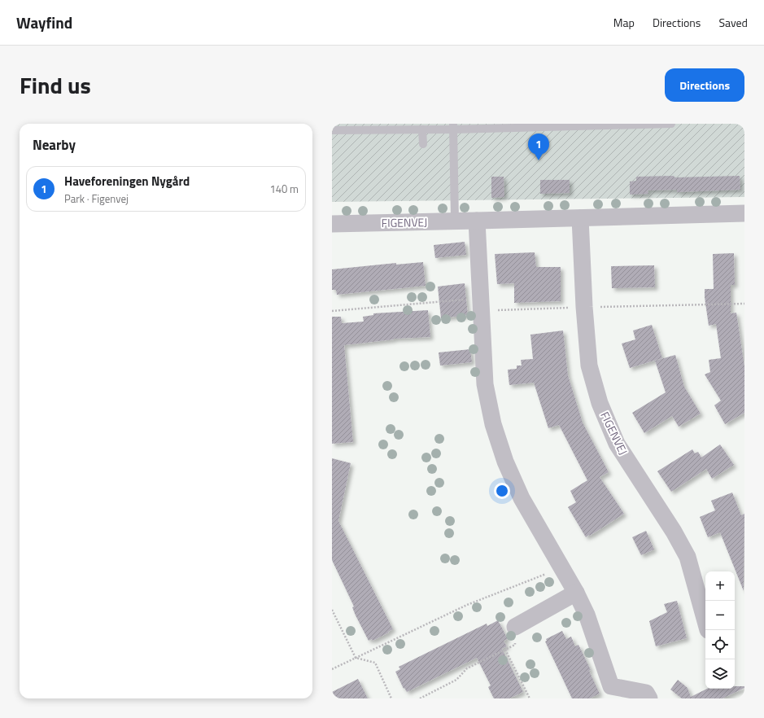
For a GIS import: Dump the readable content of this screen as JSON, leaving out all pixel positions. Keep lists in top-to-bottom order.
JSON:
{
  "streets": {
    "street": ["FIGENVEJ"]
  },
  "page": {
    "header": "Wayfind",
    "nav": ["Map", "Directions", "Saved"],
    "title": "Find us",
    "buttons": "Directions",
    "heading": "Nearby",
    "pins": "1",
    "list": [
      {
        "mark": "1",
        "name": "Haveforeningen Nygård",
        "note": "Park · Figenvej",
        "value": "140 m"
      }
    ],
    "map_buttons": ["+", "−"]
  }
}
